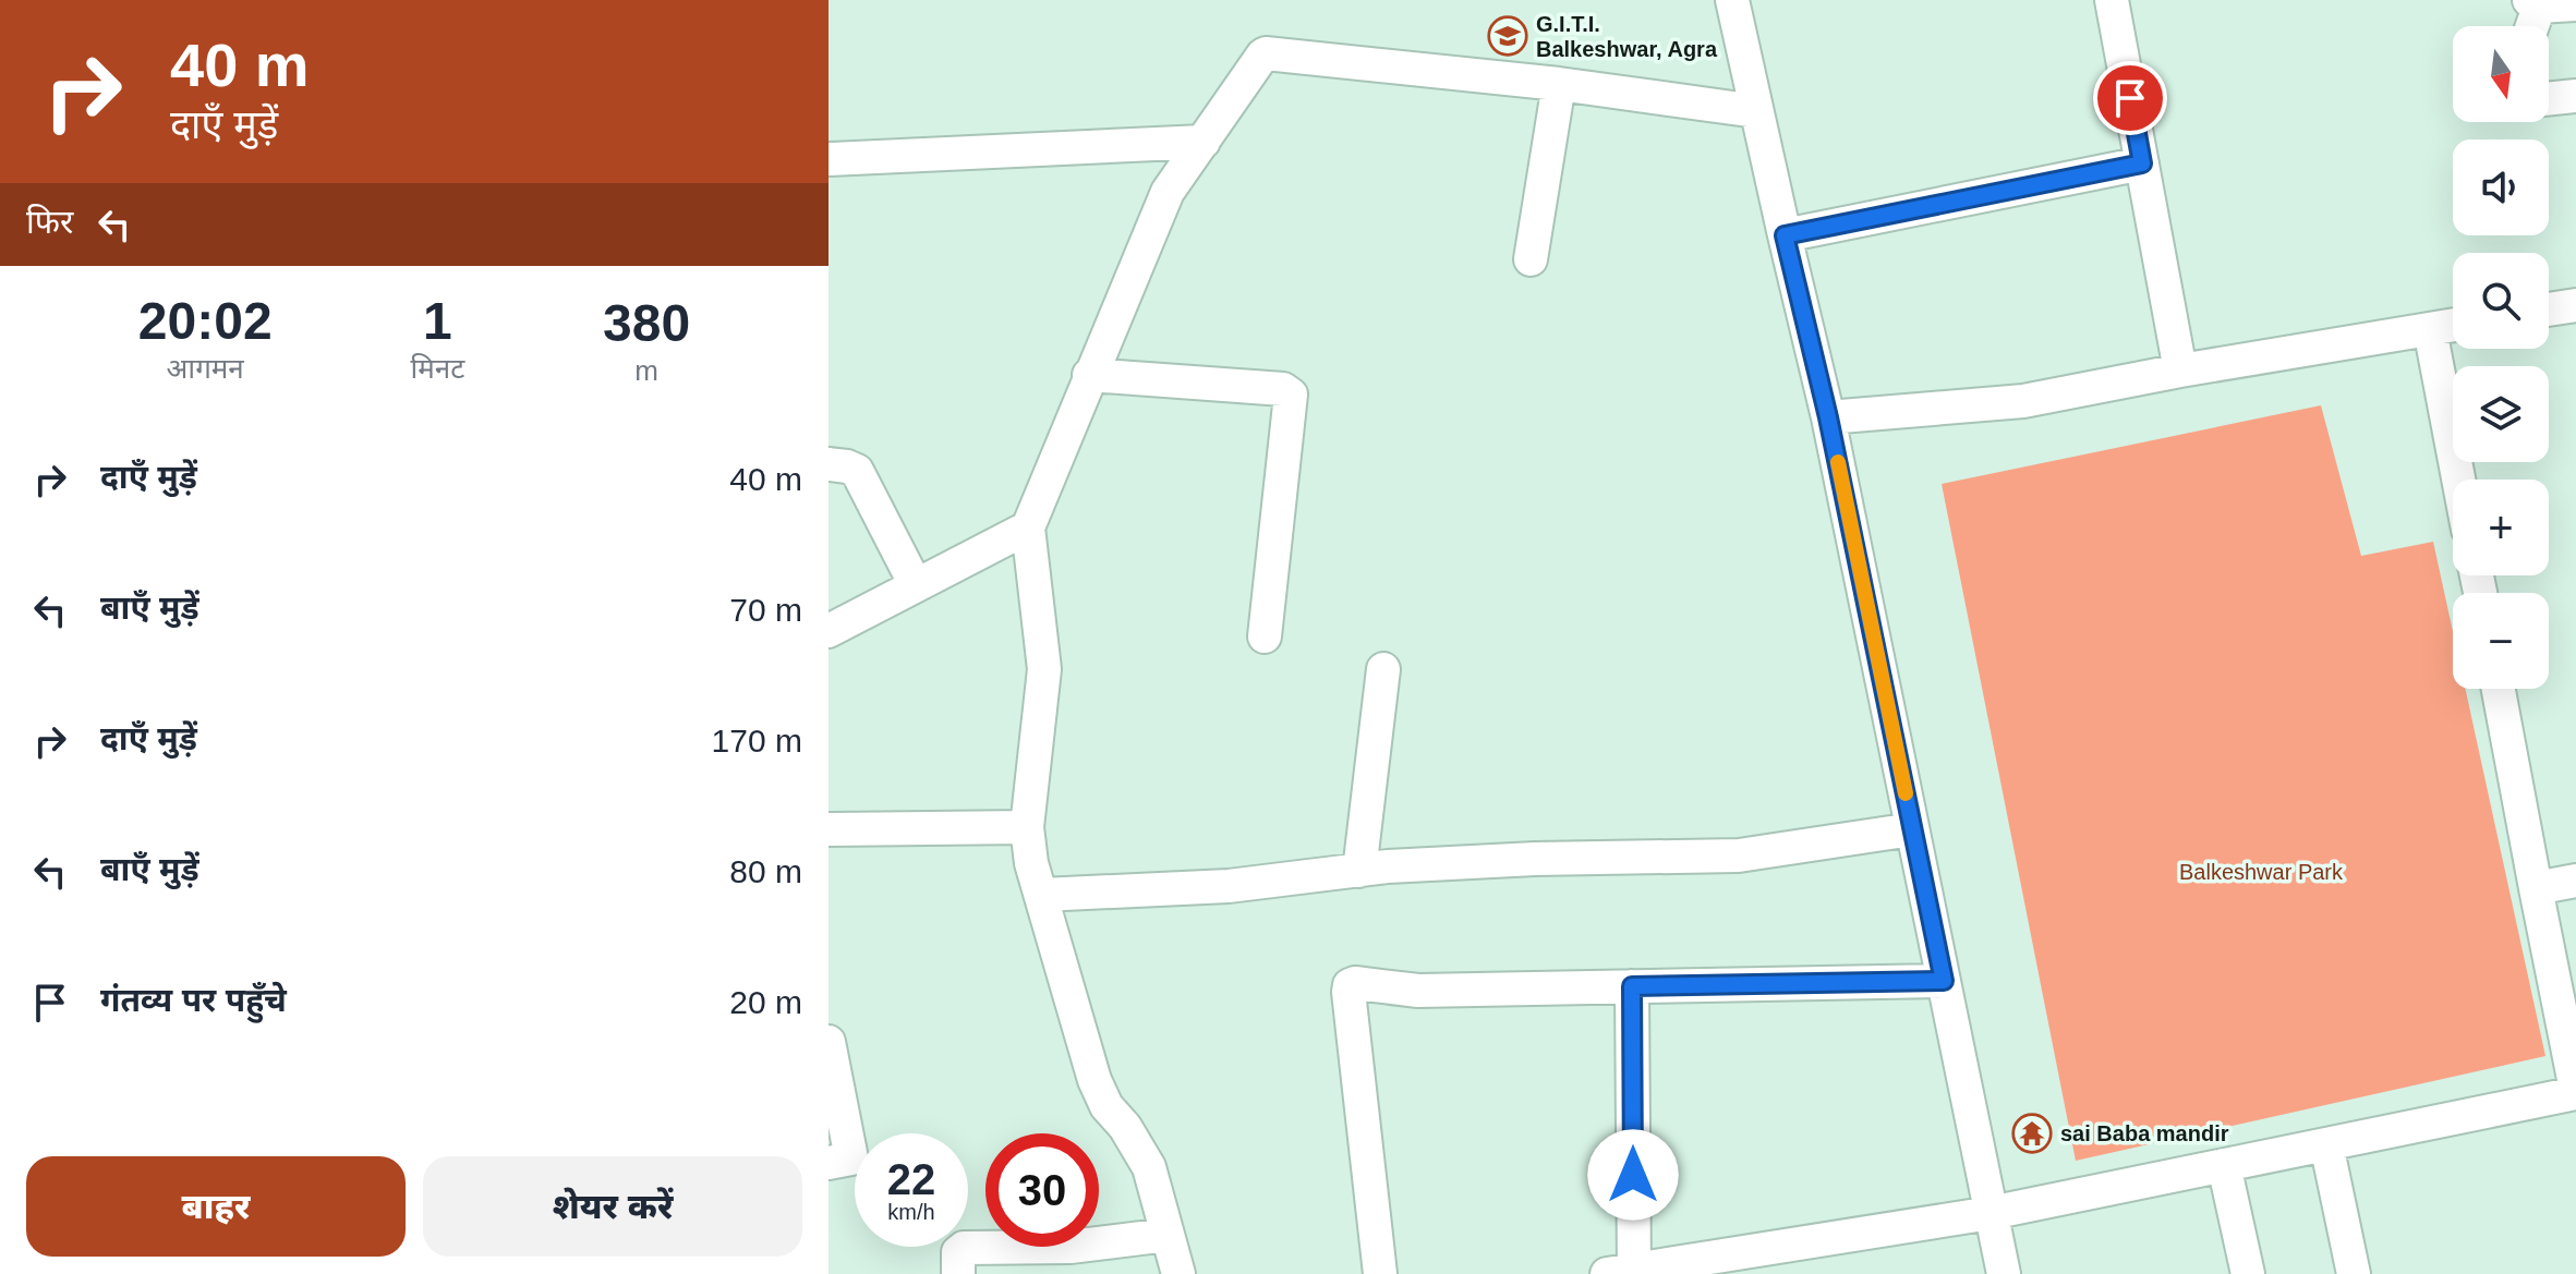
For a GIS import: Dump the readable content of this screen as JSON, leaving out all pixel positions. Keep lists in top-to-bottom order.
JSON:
{
  "parks": ["Balkeshwar Park"],
  "places": {
    "school or university": ["G.I.T.I. Balkeshwar, Agra"],
    "temple": ["sai Baba mandir"]
  },
  "north": "bottom",
  "page": {
    "turn": ["40 m", "दाएँ मुड़ें"],
    "map_buttons": ["+", "−"],
    "then": "फिर",
    "eta": [
      "20:02",
      "आगमन",
      "1",
      "मिनट",
      "380",
      "m"
    ],
    "list": [
      {
        "name": "दाएँ मुड़ें",
        "value": "40 m"
      },
      {
        "name": "बाएँ मुड़ें",
        "value": "70 m"
      },
      {
        "name": "दाएँ मुड़ें",
        "value": "170 m"
      },
      {
        "name": "बाएँ मुड़ें",
        "value": "80 m"
      },
      {
        "name": "गंतव्य पर पहुँचे",
        "value": "20 m"
      }
    ],
    "speed": "22 km/h",
    "limit": "30",
    "buttons": ["बाहर", "शेयर करें"]
  }
}
